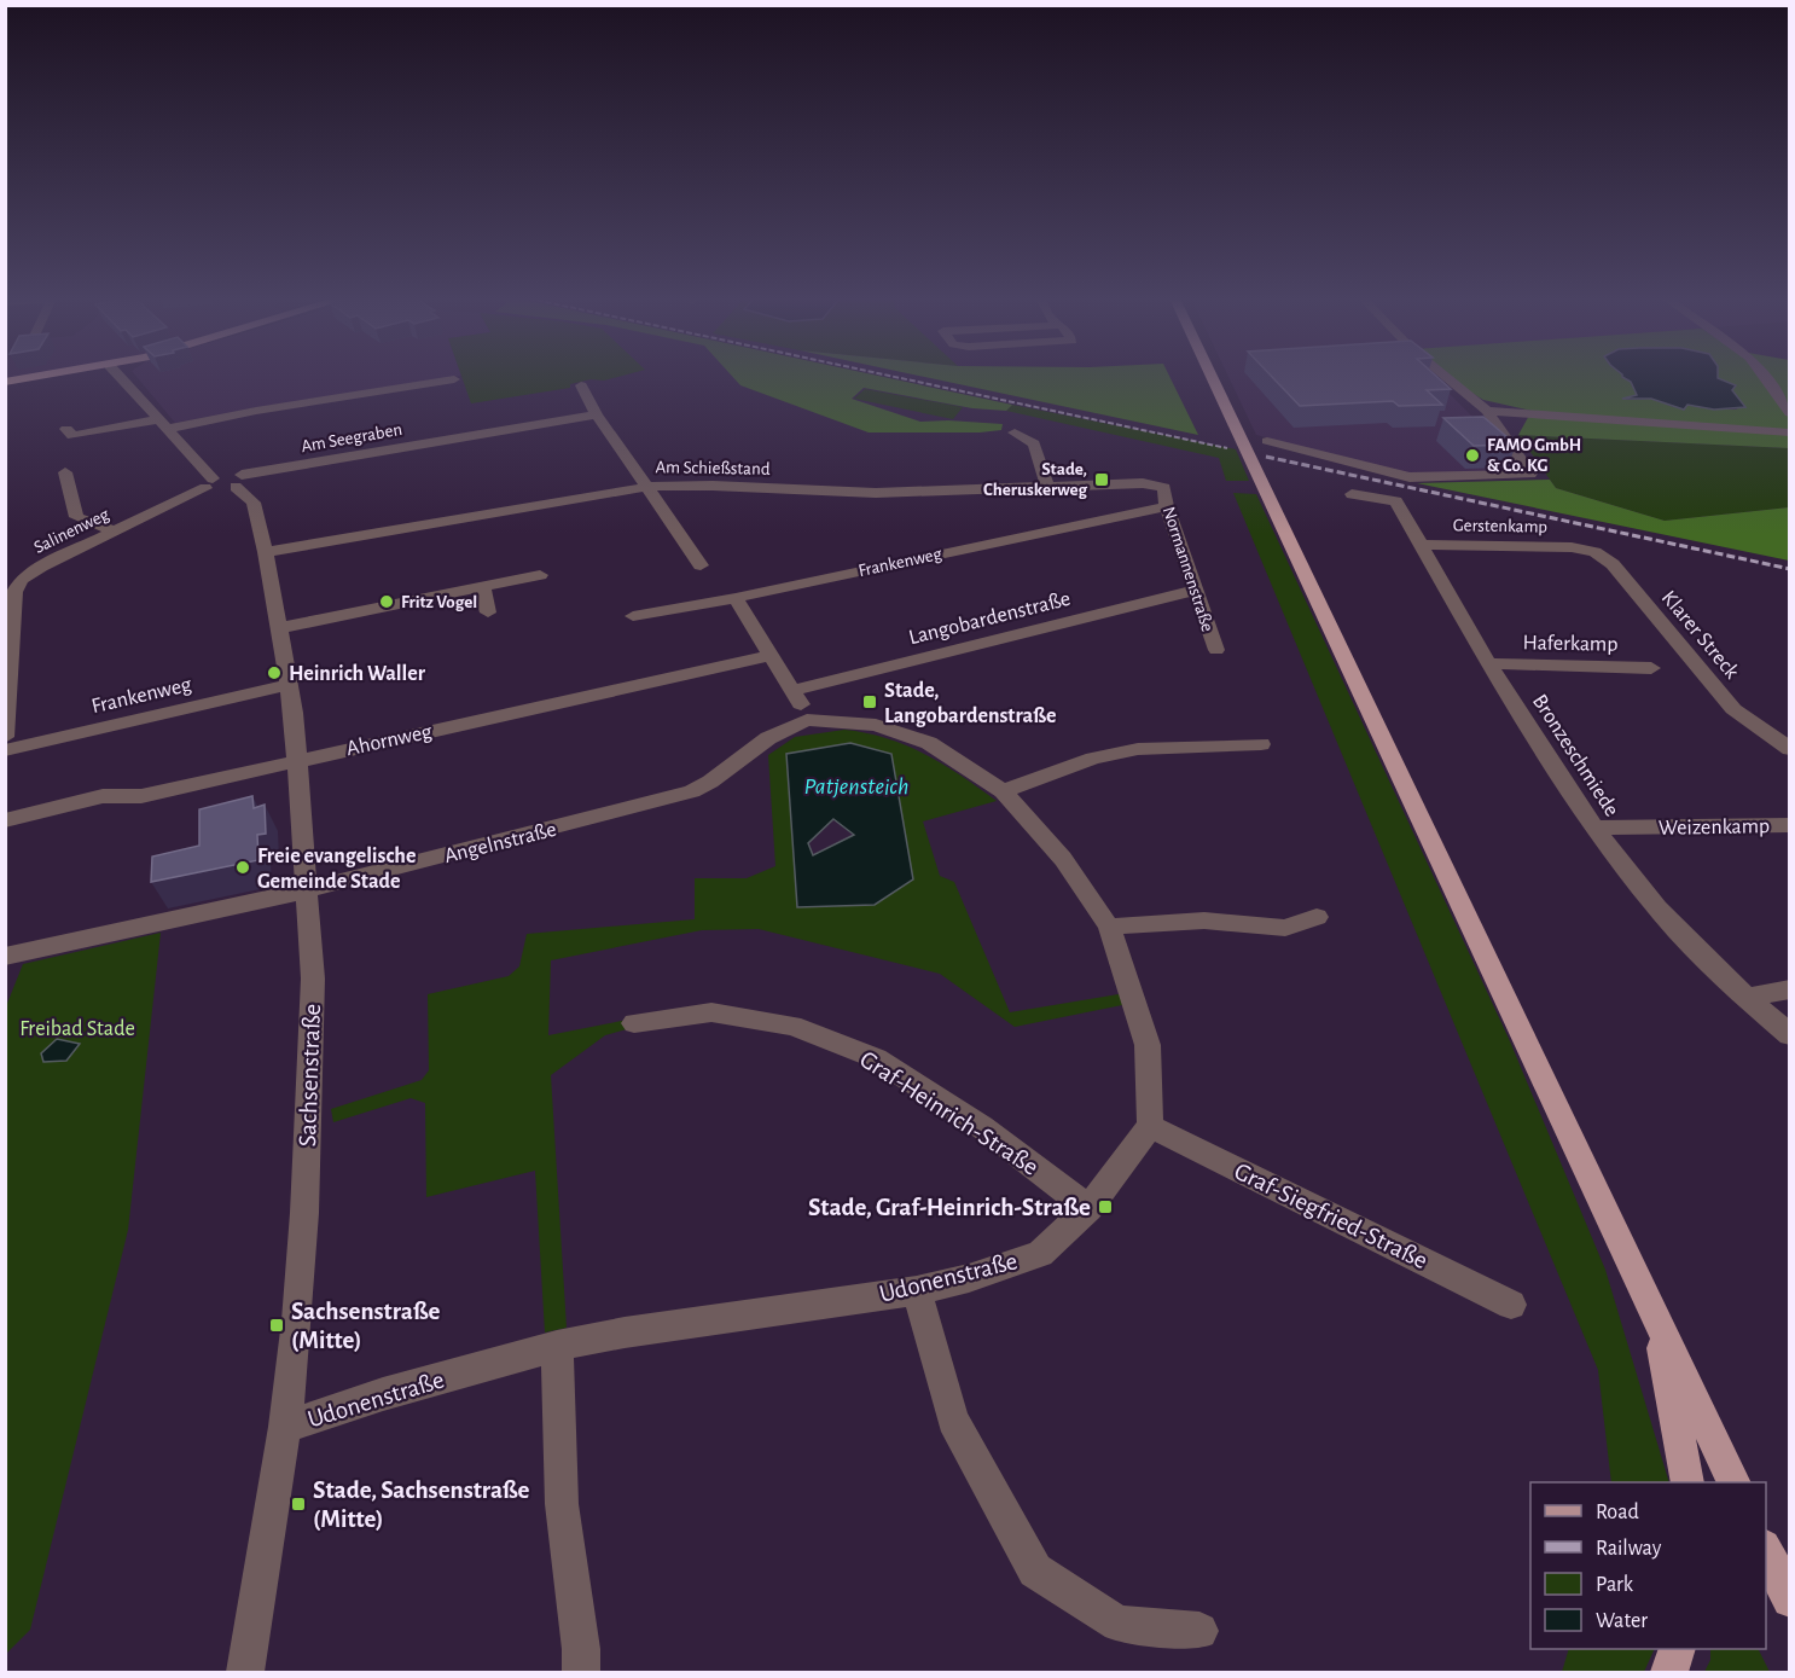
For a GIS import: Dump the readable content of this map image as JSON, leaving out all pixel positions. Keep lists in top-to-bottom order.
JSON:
{
  "streets": {
    "street": [
      "Am Seegraben",
      "Am Schießstand",
      "Gerstenkamp",
      "Salinenweg",
      "Frankenweg",
      "Normannenstraße",
      "Langobardenstraße",
      "Klarer Streck",
      "Haferkamp",
      "Ahornweg",
      "Bronzeschmiede",
      "Weizenkamp",
      "Angelnstraße",
      "Sachsenstraße",
      "Graf-Heinrich-Straße",
      "Graf-Siegfried-Straße",
      "Udonenstraße"
    ]
  },
  "crossings": [
    ["Am Seegraben", "Salinenweg"],
    ["Am Seegraben", "Sachsenstraße"],
    ["Am Schießstand", "Normannenstraße"],
    ["Am Schießstand", "Sachsenstraße"],
    ["Gerstenkamp", "Klarer Streck"],
    ["Gerstenkamp", "Bronzeschmiede"],
    ["Frankenweg", "Normannenstraße"],
    ["Frankenweg", "Sachsenstraße"],
    ["Normannenstraße", "Langobardenstraße"],
    ["Haferkamp", "Bronzeschmiede"],
    ["Ahornweg", "Sachsenstraße"],
    ["Bronzeschmiede", "Weizenkamp"],
    ["Angelnstraße", "Sachsenstraße"],
    ["Sachsenstraße", "Udonenstraße"],
    ["Graf-Heinrich-Straße", "Udonenstraße"],
    ["Graf-Siegfried-Straße", "Udonenstraße"]
  ],
  "water": ["Patjensteich"],
  "parks": ["Freibad Stade"],
  "places": {
    "other": [
      "FAMO GmbH & Co. KG",
      "Fritz Vogel",
      "Heinrich Waller",
      "Freie evangelische Gemeinde Stade"
    ],
    "transit": [
      "Stade, Cheruskerweg",
      "Stade, Langobardenstraße",
      "Stade, Graf-Heinrich-Straße",
      "Sachsenstraße (Mitte)",
      "Stade, Sachsenstraße (Mitte)"
    ]
  },
  "legend": [
    "Road",
    "Railway",
    "Park",
    "Water"
  ]
}
